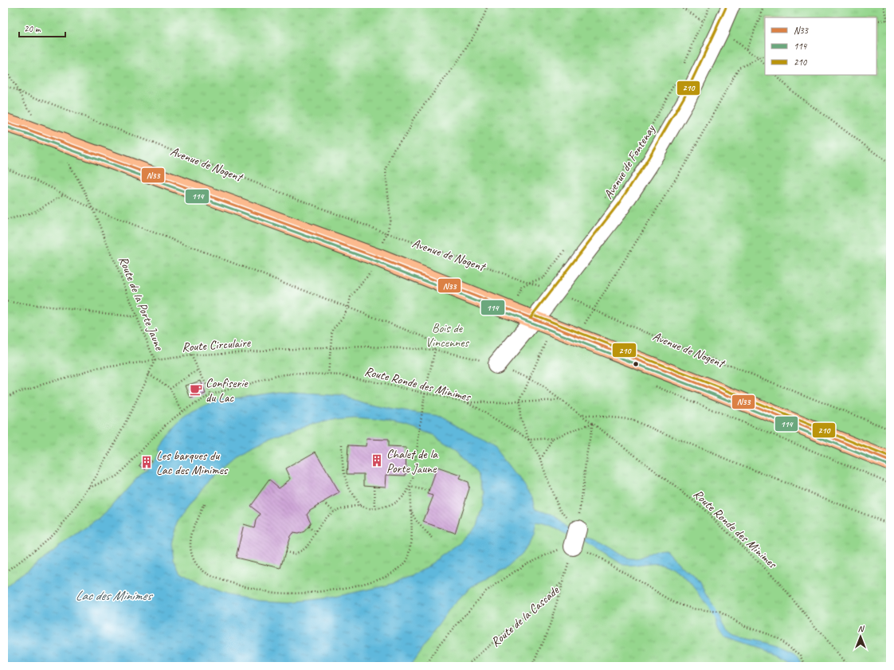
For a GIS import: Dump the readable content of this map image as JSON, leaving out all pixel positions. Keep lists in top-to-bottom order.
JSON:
{
  "streets": {
    "street": ["Avenue de Fontenay"],
    "path": [
      "Avenue de Nogent",
      "Route de la Porte Jaune",
      "Route Circulaire",
      "Route Ronde des Minimes",
      "Route de la Cascade"
    ]
  },
  "crossings": [
    ["Avenue de Fontenay", "Avenue de Nogent"],
    ["Avenue de Fontenay", "Route Ronde des Minimes"],
    ["Route de la Porte Jaune", "Route Circulaire"],
    ["Route de la Porte Jaune", "Route Ronde des Minimes"],
    ["Route Circulaire", "Route Ronde des Minimes"],
    ["Route Ronde des Minimes", "Route de la Cascade"]
  ],
  "water": ["Lac des Minimes"],
  "parks": ["Bois de Vincennes"],
  "places": {
    "cafe": ["Confiserie du Lac"],
    "building": ["Chalet de la Porte Jaune", "Les barques du Lac des Minimes"]
  },
  "lines": ["transit line 210", "transit line N33", "transit line 114"],
  "legend": ["N33", "114", "210"],
  "scale_bar": "20 m",
  "north": "top"
}
